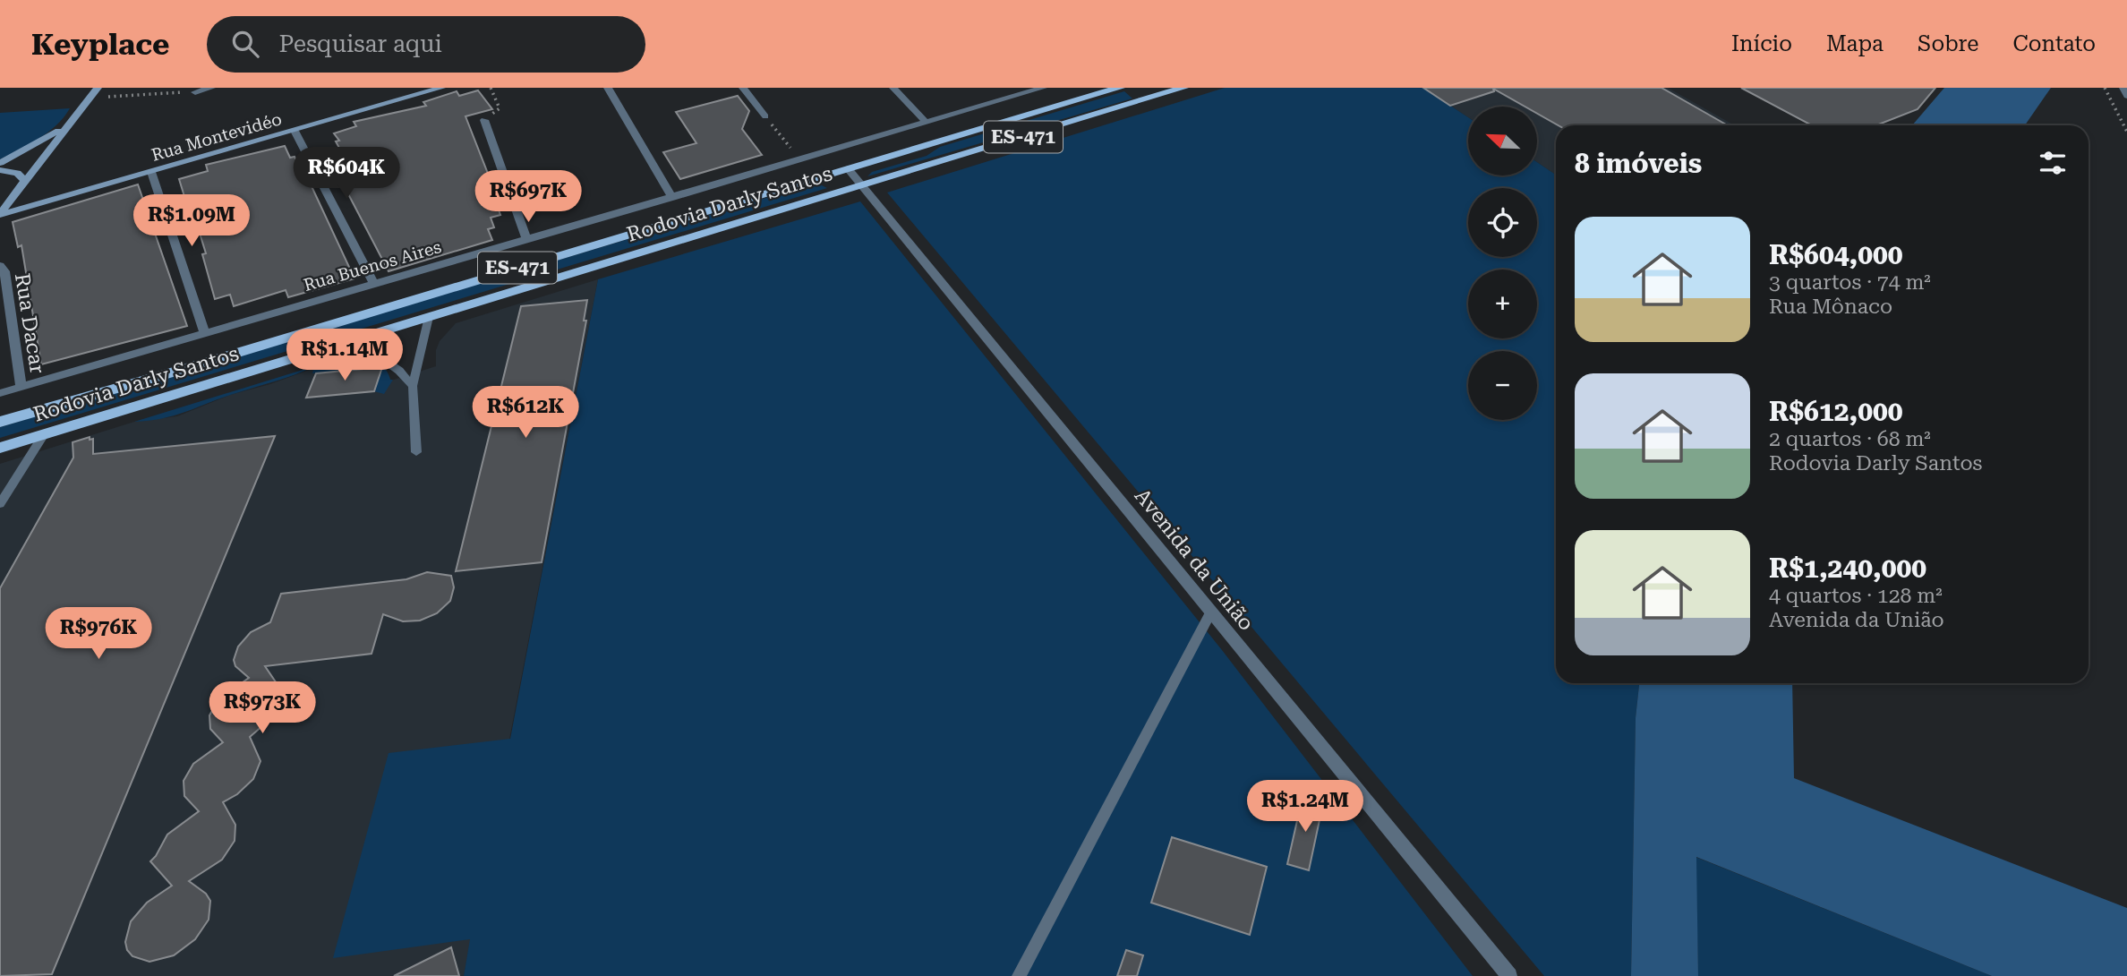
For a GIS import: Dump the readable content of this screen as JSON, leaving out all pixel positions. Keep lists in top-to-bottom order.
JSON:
{
  "streets": {
    "main road": ["ES-471", "Rodovia Darly Santos"],
    "street": [
      "Rua Montevidéo",
      "Rua Buenos Aires",
      "Rua Dacar",
      "Avenida da União"
    ]
  },
  "crossings": [
    ["Rodovia Darly Santos", "Avenida da União"],
    ["Rua Buenos Aires", "Rua Dacar"]
  ],
  "north": "top left",
  "page": {
    "header": "Keyplace",
    "search": "Pesquisar aqui",
    "nav": [
      "Início",
      "Mapa",
      "Sobre",
      "Contato"
    ],
    "map_buttons": ["+", "−"],
    "heading": "8 imóveis",
    "price": [
      "R$604K",
      "R$697K",
      "R$1.09M",
      "R$1.14M",
      "R$612K",
      "R$976K",
      "R$973K",
      "R$1.24M"
    ],
    "list": [
      {
        "name": "R$604,000",
        "note": "3 quartos · 74 m² · Rua Mônaco"
      },
      {
        "name": "R$612,000",
        "note": "2 quartos · 68 m² · Rodovia Darly Santos"
      },
      {
        "name": "R$1,240,000",
        "note": "4 quartos · 128 m² · Avenida da União"
      }
    ]
  }
}
